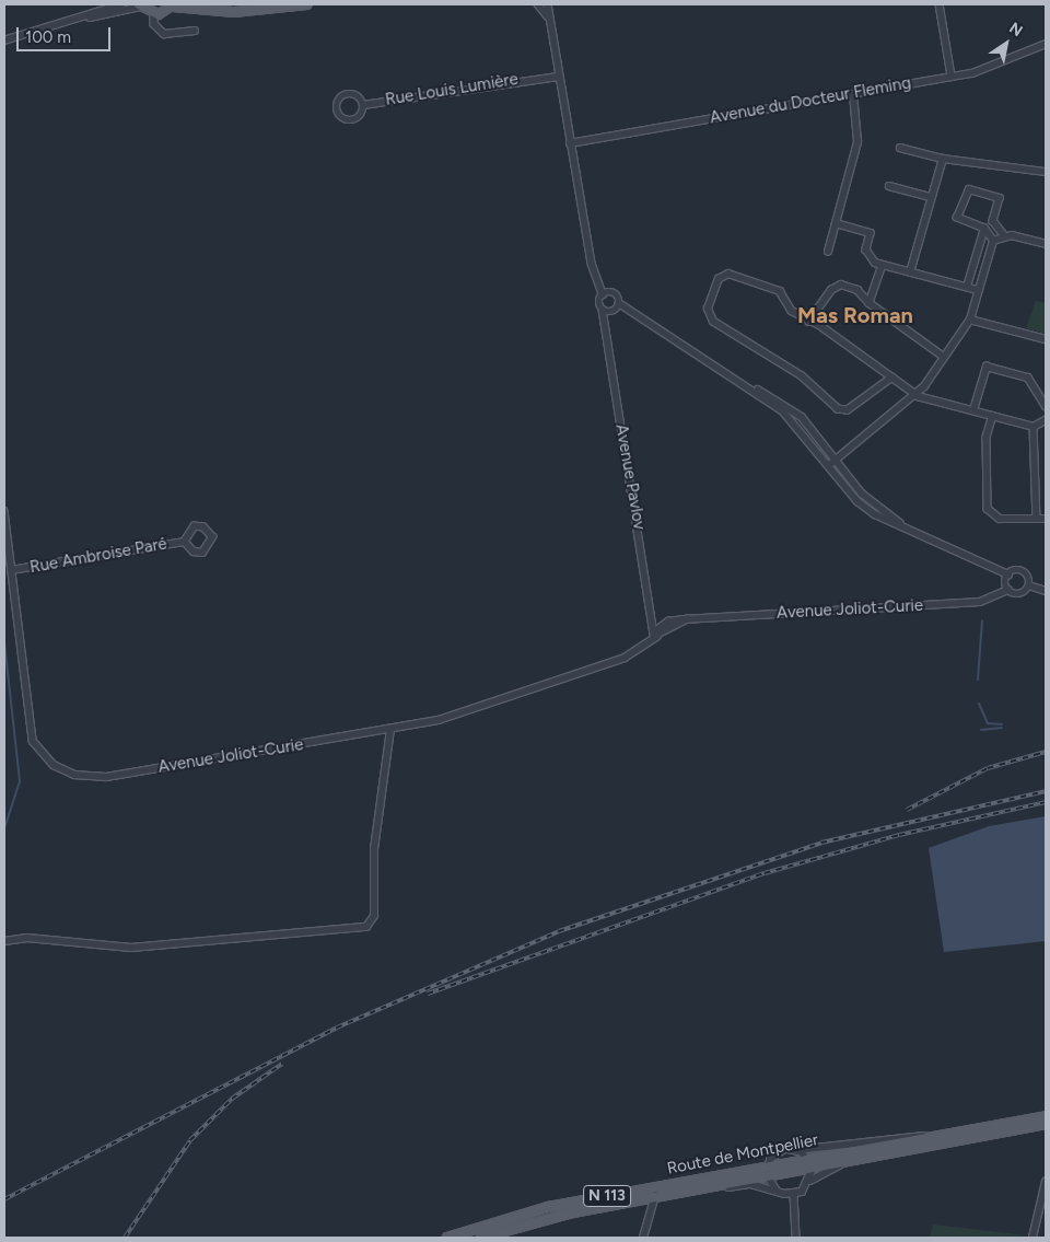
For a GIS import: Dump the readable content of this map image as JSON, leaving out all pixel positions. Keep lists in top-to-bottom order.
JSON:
{
  "streets": {
    "main road": ["Route de Montpellier", "N 113"],
    "street": [
      "Rue Louis Lumière",
      "Avenue du Docteur Fleming",
      "Avenue Pavlov",
      "Rue Ambroise Paré",
      "Avenue Joliot-Curie"
    ]
  },
  "crossings": [
    ["Avenue Pavlov", "Avenue Joliot-Curie"],
    ["Rue Ambroise Paré", "Avenue Joliot-Curie"]
  ],
  "districts": ["Mas Roman"],
  "scale_bar": "100 m",
  "north": "top right"
}
